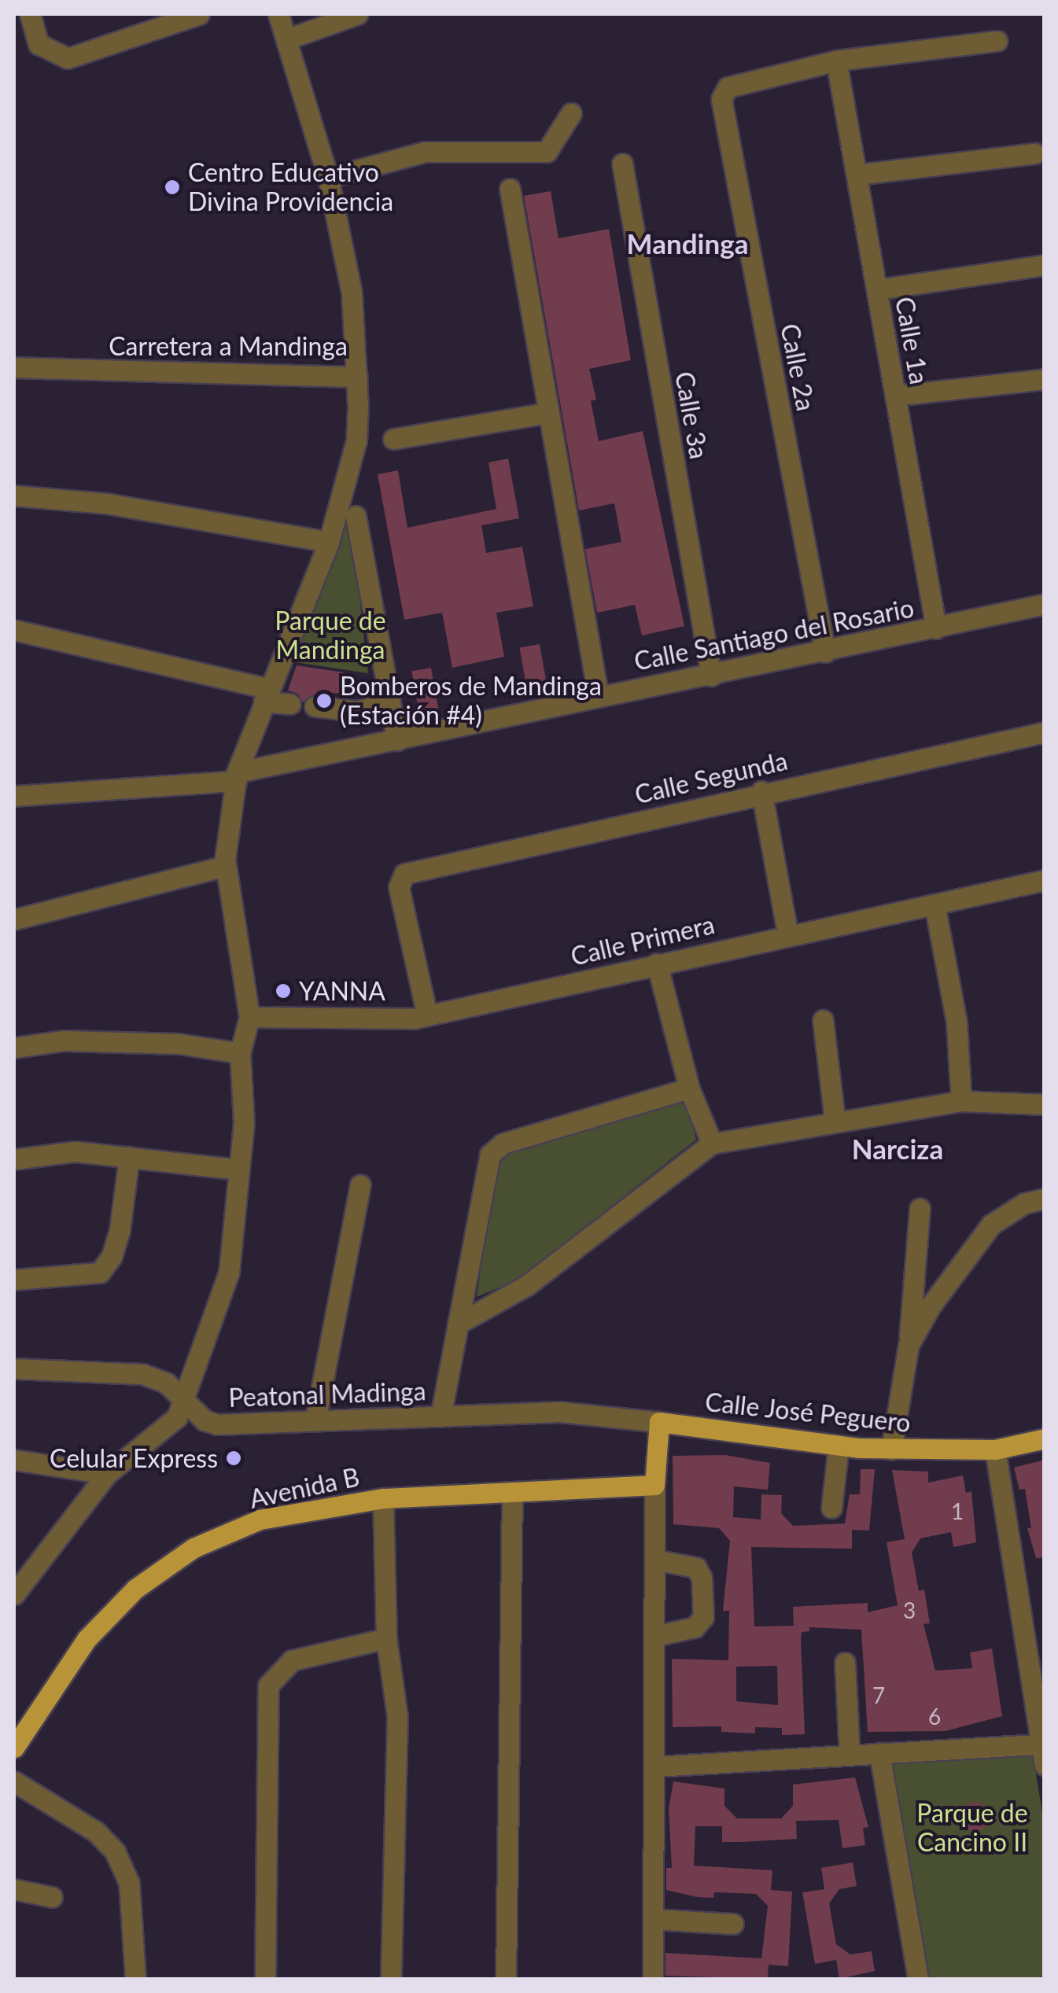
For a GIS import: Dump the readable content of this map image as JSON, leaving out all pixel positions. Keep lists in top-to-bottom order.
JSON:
{
  "streets": {
    "main road": ["Calle José Peguero", "Avenida B"],
    "street": [
      "Calle 1a",
      "Carretera a Mandinga",
      "Calle 2a",
      "Calle 3a",
      "Calle Santiago del Rosario",
      "Calle Segunda",
      "Calle Primera",
      "Peatonal Madinga"
    ]
  },
  "crossings": [
    ["Calle 1a", "Calle 2a"],
    ["Calle 1a", "Calle Santiago del Rosario"],
    ["Calle 2a", "Calle Santiago del Rosario"],
    ["Calle 3a", "Calle Santiago del Rosario"],
    ["Calle Segunda", "Calle Primera"],
    ["Peatonal Madinga", "Calle José Peguero"]
  ],
  "districts": ["Mandinga", "Narciza"],
  "parks": ["Parque de Mandinga", "Parque de Cancino II"],
  "places": [
    "Centro Educativo Divina Providencia",
    "Bomberos de Mandinga (Estación #4)",
    "YANNA",
    "Celular Express"
  ],
  "house_numbers": [
    "1",
    "3",
    "7",
    "6"
  ]
}
